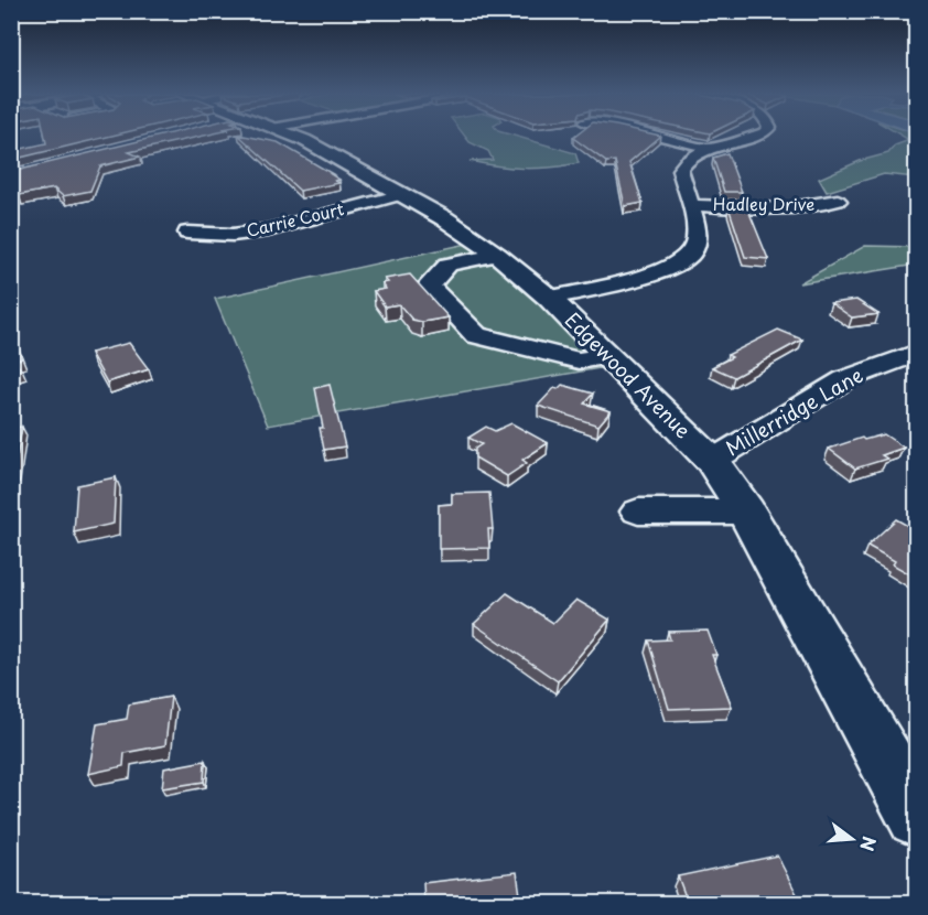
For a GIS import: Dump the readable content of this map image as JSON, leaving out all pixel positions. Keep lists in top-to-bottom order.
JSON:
{
  "streets": {
    "main road": ["Edgewood Avenue"],
    "street": ["Hadley Drive", "Carrie Court", "Millerridge Lane"]
  },
  "crossings": [
    ["Carrie Court", "Edgewood Avenue"],
    ["Edgewood Avenue", "Millerridge Lane"]
  ],
  "north": "right"
}
